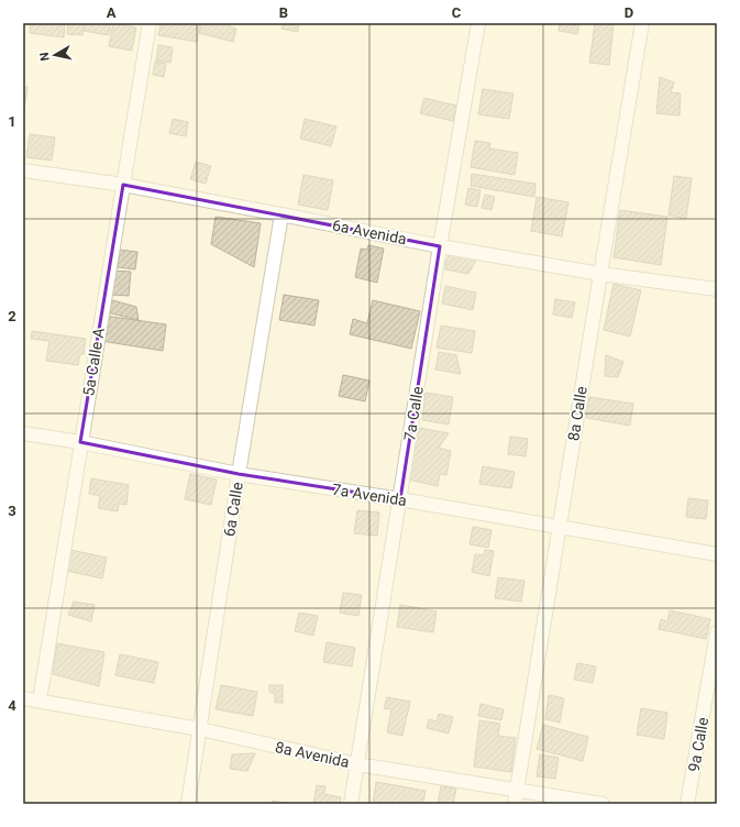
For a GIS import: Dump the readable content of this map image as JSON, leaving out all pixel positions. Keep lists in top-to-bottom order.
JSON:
{
  "streets": {
    "street": [
      "6a Avenida",
      "5a Calle A",
      "7a Calle",
      "8a Calle",
      "7a Avenida",
      "6a Calle",
      "9a Calle",
      "8a Avenida"
    ]
  },
  "crossings": [
    ["6a Avenida", "5a Calle A"],
    ["6a Avenida", "7a Calle"],
    ["6a Avenida", "8a Calle"],
    ["6a Avenida", "6a Calle"],
    ["5a Calle A", "7a Avenida"],
    ["5a Calle A", "8a Avenida"],
    ["7a Calle", "7a Avenida"],
    ["7a Calle", "8a Avenida"],
    ["8a Calle", "7a Avenida"],
    ["8a Calle", "8a Avenida"],
    ["7a Avenida", "6a Calle"],
    ["6a Calle", "8a Avenida"]
  ],
  "north": "left",
  "grid": {
    "columns": [
      "A",
      "B",
      "C",
      "D"
    ],
    "rows": [
      "1",
      "2",
      "3",
      "4"
    ]
  }
}
